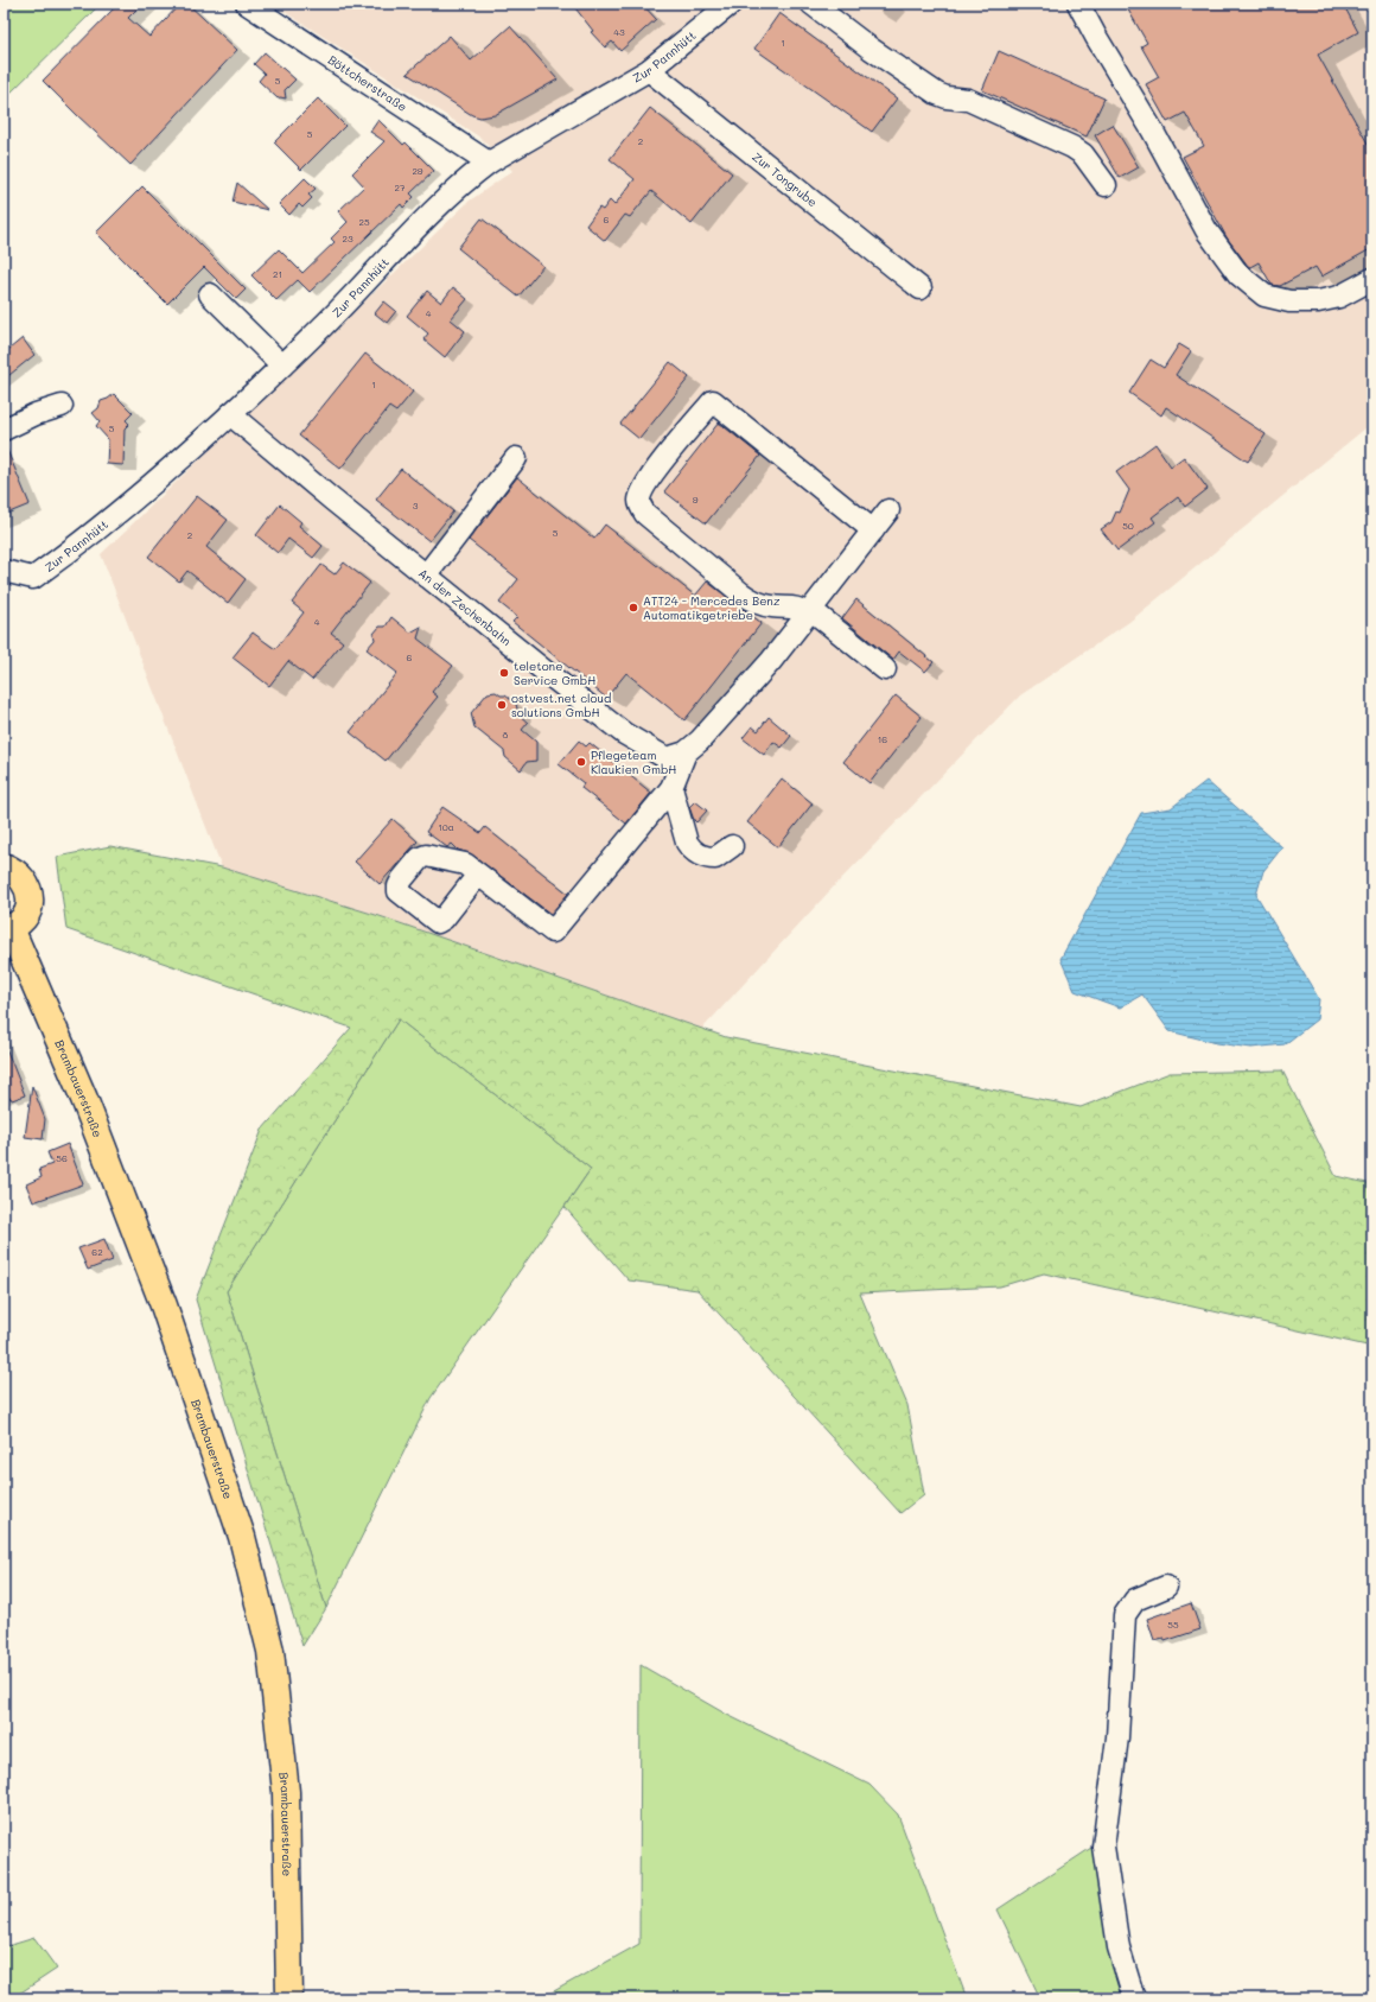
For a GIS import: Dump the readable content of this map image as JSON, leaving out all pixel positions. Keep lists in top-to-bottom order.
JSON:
{
  "streets": {
    "main road": ["Brambauerstraße"],
    "street": [
      "Zur Pannhütt",
      "Böttcherstraße",
      "Zur Tongrube",
      "An der Zechenbahn"
    ]
  },
  "crossings": [
    ["Zur Pannhütt", "Böttcherstraße"],
    ["Zur Pannhütt", "Zur Tongrube"],
    ["Zur Pannhütt", "An der Zechenbahn"]
  ],
  "places": [
    "ATT24 - Mercedes Benz Automatikgetriebe",
    "teletone Service GmbH",
    "ostvest.net cloud solutions GmbH",
    "Pflegeteam Klaukien GmbH"
  ],
  "house_numbers": [
    "43",
    "1",
    "5",
    "5",
    "2",
    "29",
    "27",
    "6",
    "25",
    "23",
    "21",
    "4",
    "1",
    "5",
    "9",
    "3",
    "50",
    "5",
    "2",
    "4",
    "6",
    "8",
    "16",
    "10a",
    "56",
    "62",
    "55"
  ]
}
